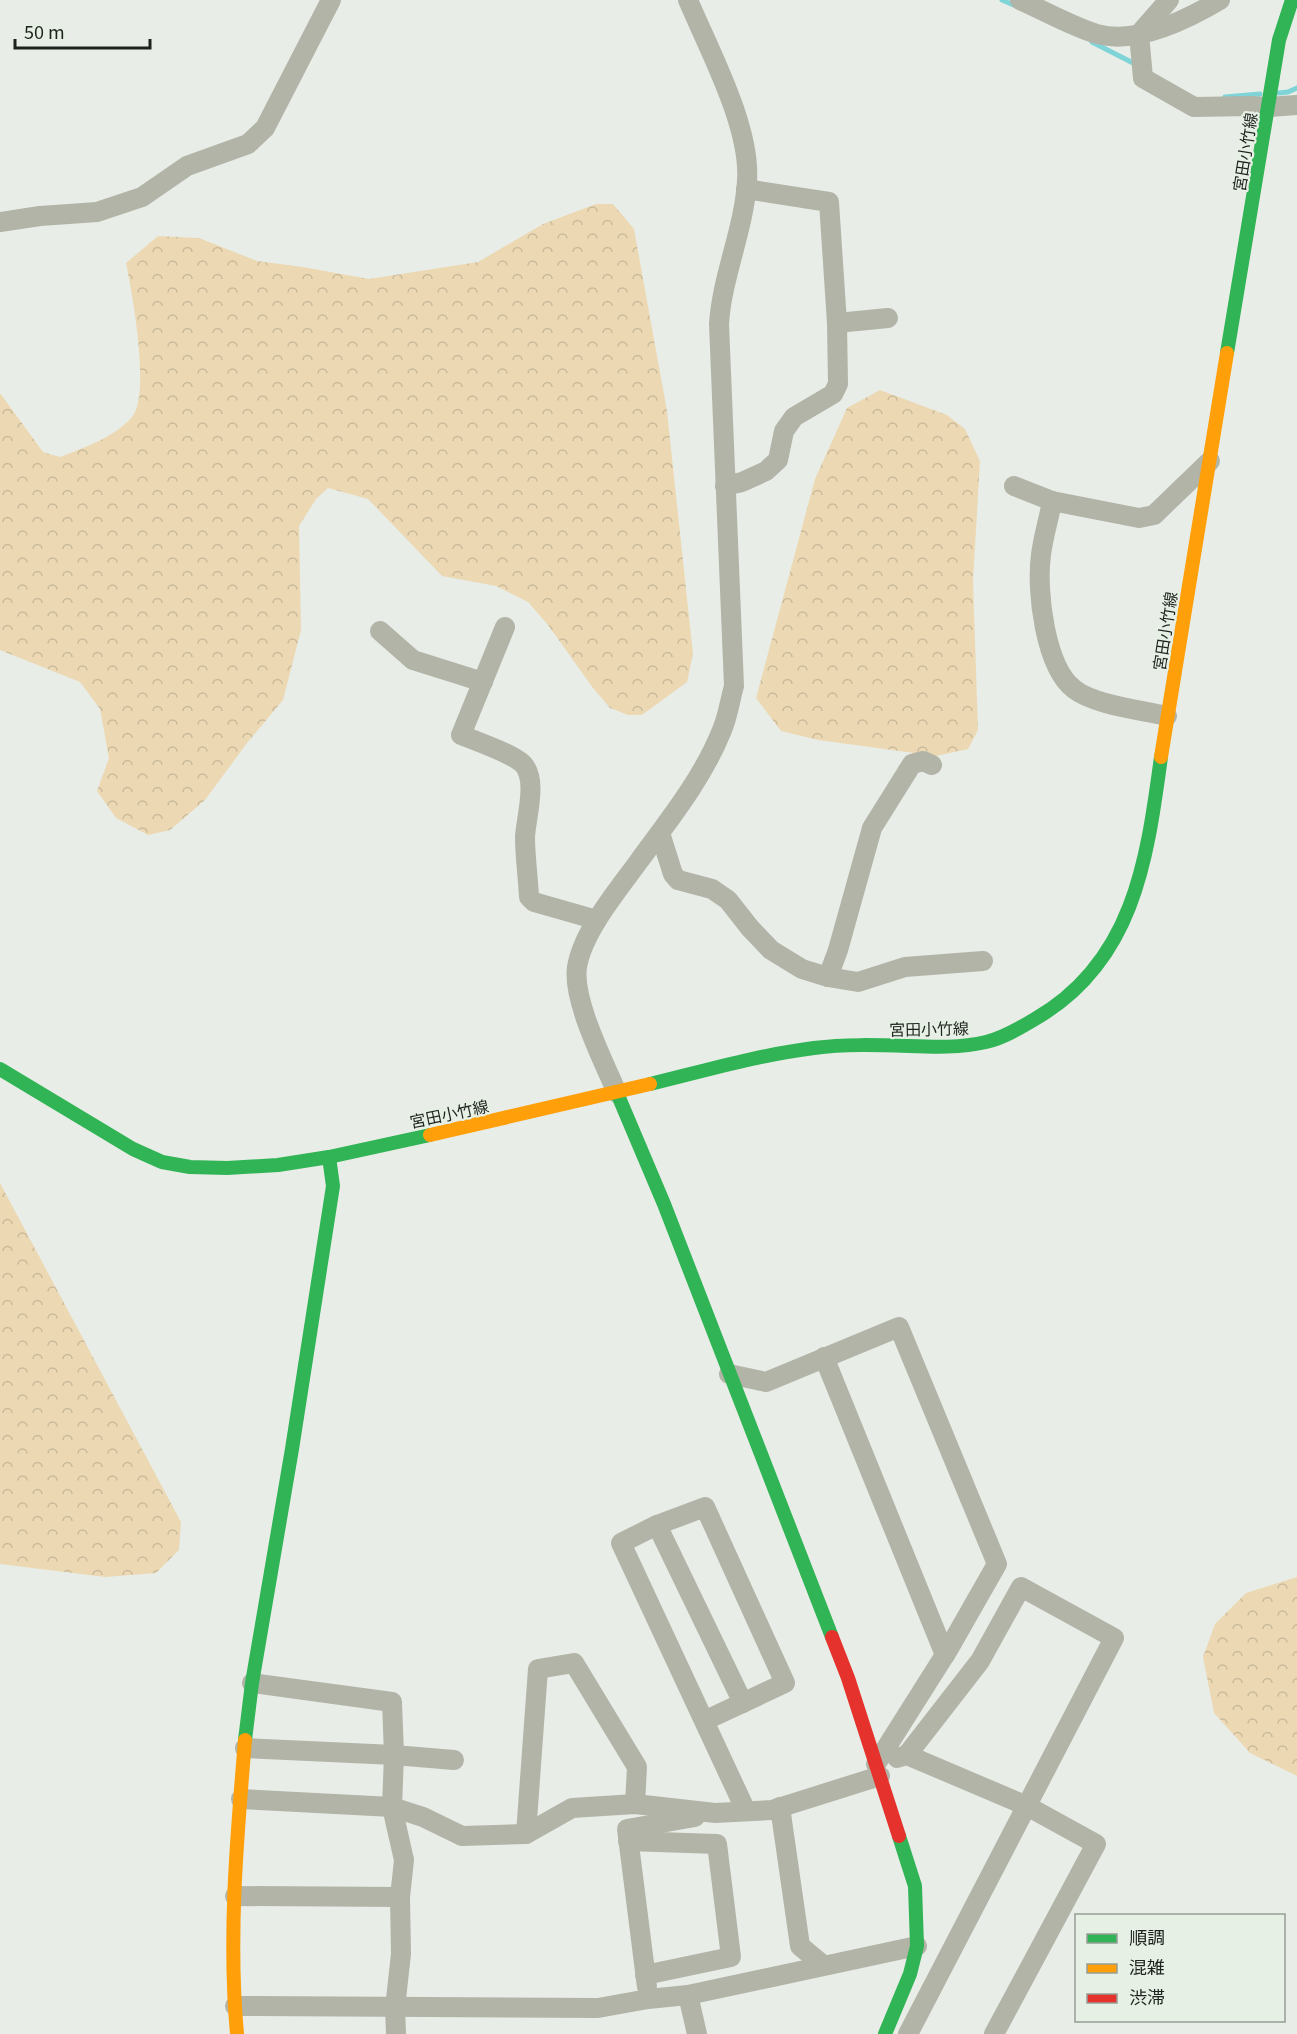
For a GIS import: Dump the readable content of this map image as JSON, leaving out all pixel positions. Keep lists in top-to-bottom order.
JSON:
{
  "streets": {
    "main road": ["宮田小竹線"]
  },
  "legend": ["順調", "混雑", "渋滞"],
  "scale_bar": "50 m"
}
